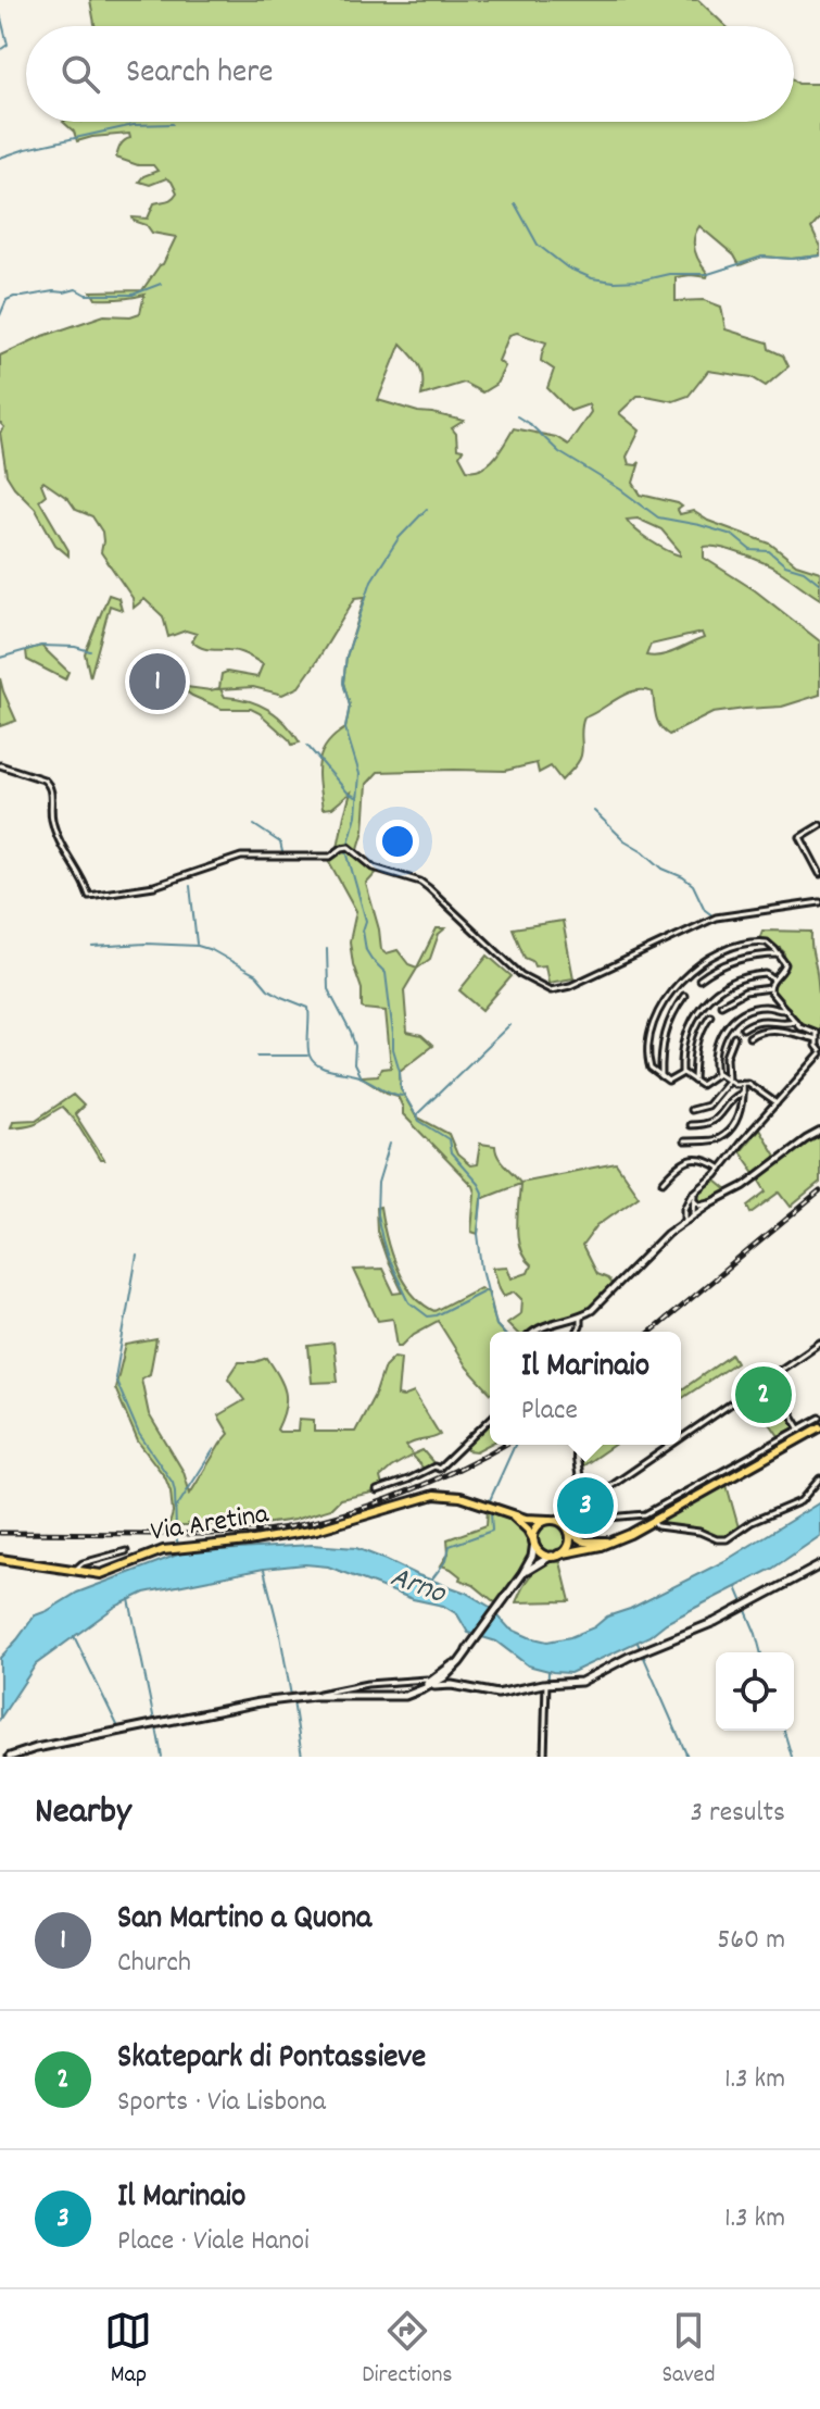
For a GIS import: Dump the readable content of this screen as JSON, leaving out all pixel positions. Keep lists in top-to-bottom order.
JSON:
{
  "streets": {
    "main road": ["Via Aretina"]
  },
  "water": ["Arno"],
  "page": {
    "search": "Search here",
    "pins": ["1", "2", "3"],
    "popup": ["Il Marinaio", "Place"],
    "heading": ["Nearby", "3 results"],
    "list": [
      {
        "mark": "1",
        "name": "San Martino a Quona",
        "note": "Church",
        "value": "560 m"
      },
      {
        "mark": "2",
        "name": "Skatepark di Pontassieve",
        "note": "Sports · Via Lisbona",
        "value": "1.3 km"
      },
      {
        "mark": "3",
        "name": "Il Marinaio",
        "note": "Place · Viale Hanoi",
        "value": "1.3 km"
      }
    ],
    "nav": ["Map", "Directions", "Saved"]
  }
}
